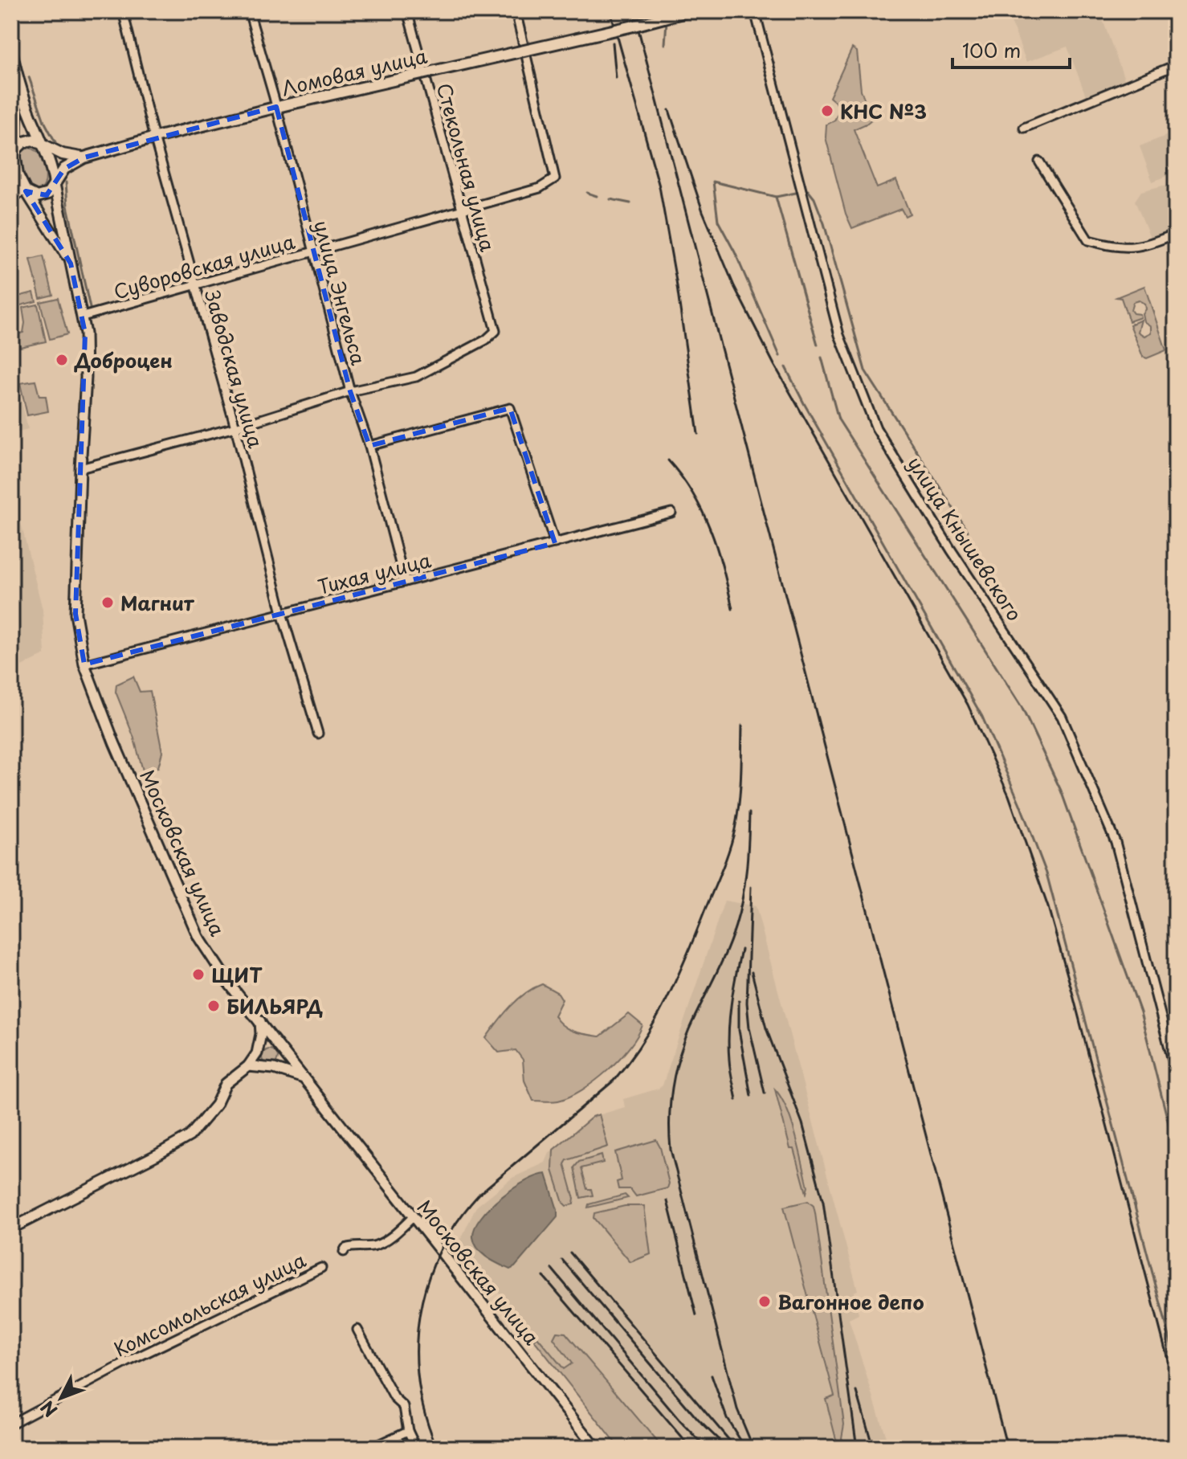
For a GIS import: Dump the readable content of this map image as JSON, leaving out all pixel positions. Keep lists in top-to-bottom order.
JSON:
{
  "streets": {
    "main road": ["Ломовая улица", "Московская улица"],
    "street": [
      "Стекольная улица",
      "Суворовская улица",
      "улица Энгельса",
      "Заводская улица",
      "улица Кнышевского",
      "Тихая улица",
      "Комсомольская улица"
    ]
  },
  "crossings": [
    ["Ломовая улица", "улица Энгельса"],
    ["Ломовая улица", "Заводская улица"],
    ["Стекольная улица", "Суворовская улица"],
    ["Стекольная улица", "улица Энгельса"],
    ["Суворовская улица", "улица Энгельса"],
    ["Суворовская улица", "Заводская улица"],
    ["Суворовская улица", "Московская улица"],
    ["улица Энгельса", "Тихая улица"],
    ["Заводская улица", "Тихая улица"],
    ["Тихая улица", "Московская улица"]
  ],
  "places": [
    "КНС №3",
    "Доброцен",
    "Магнит",
    "ЩИТ",
    "БИЛЬЯРД",
    "Вагонное депо"
  ],
  "scale_bar": "100 m",
  "north": "bottom left"
}
